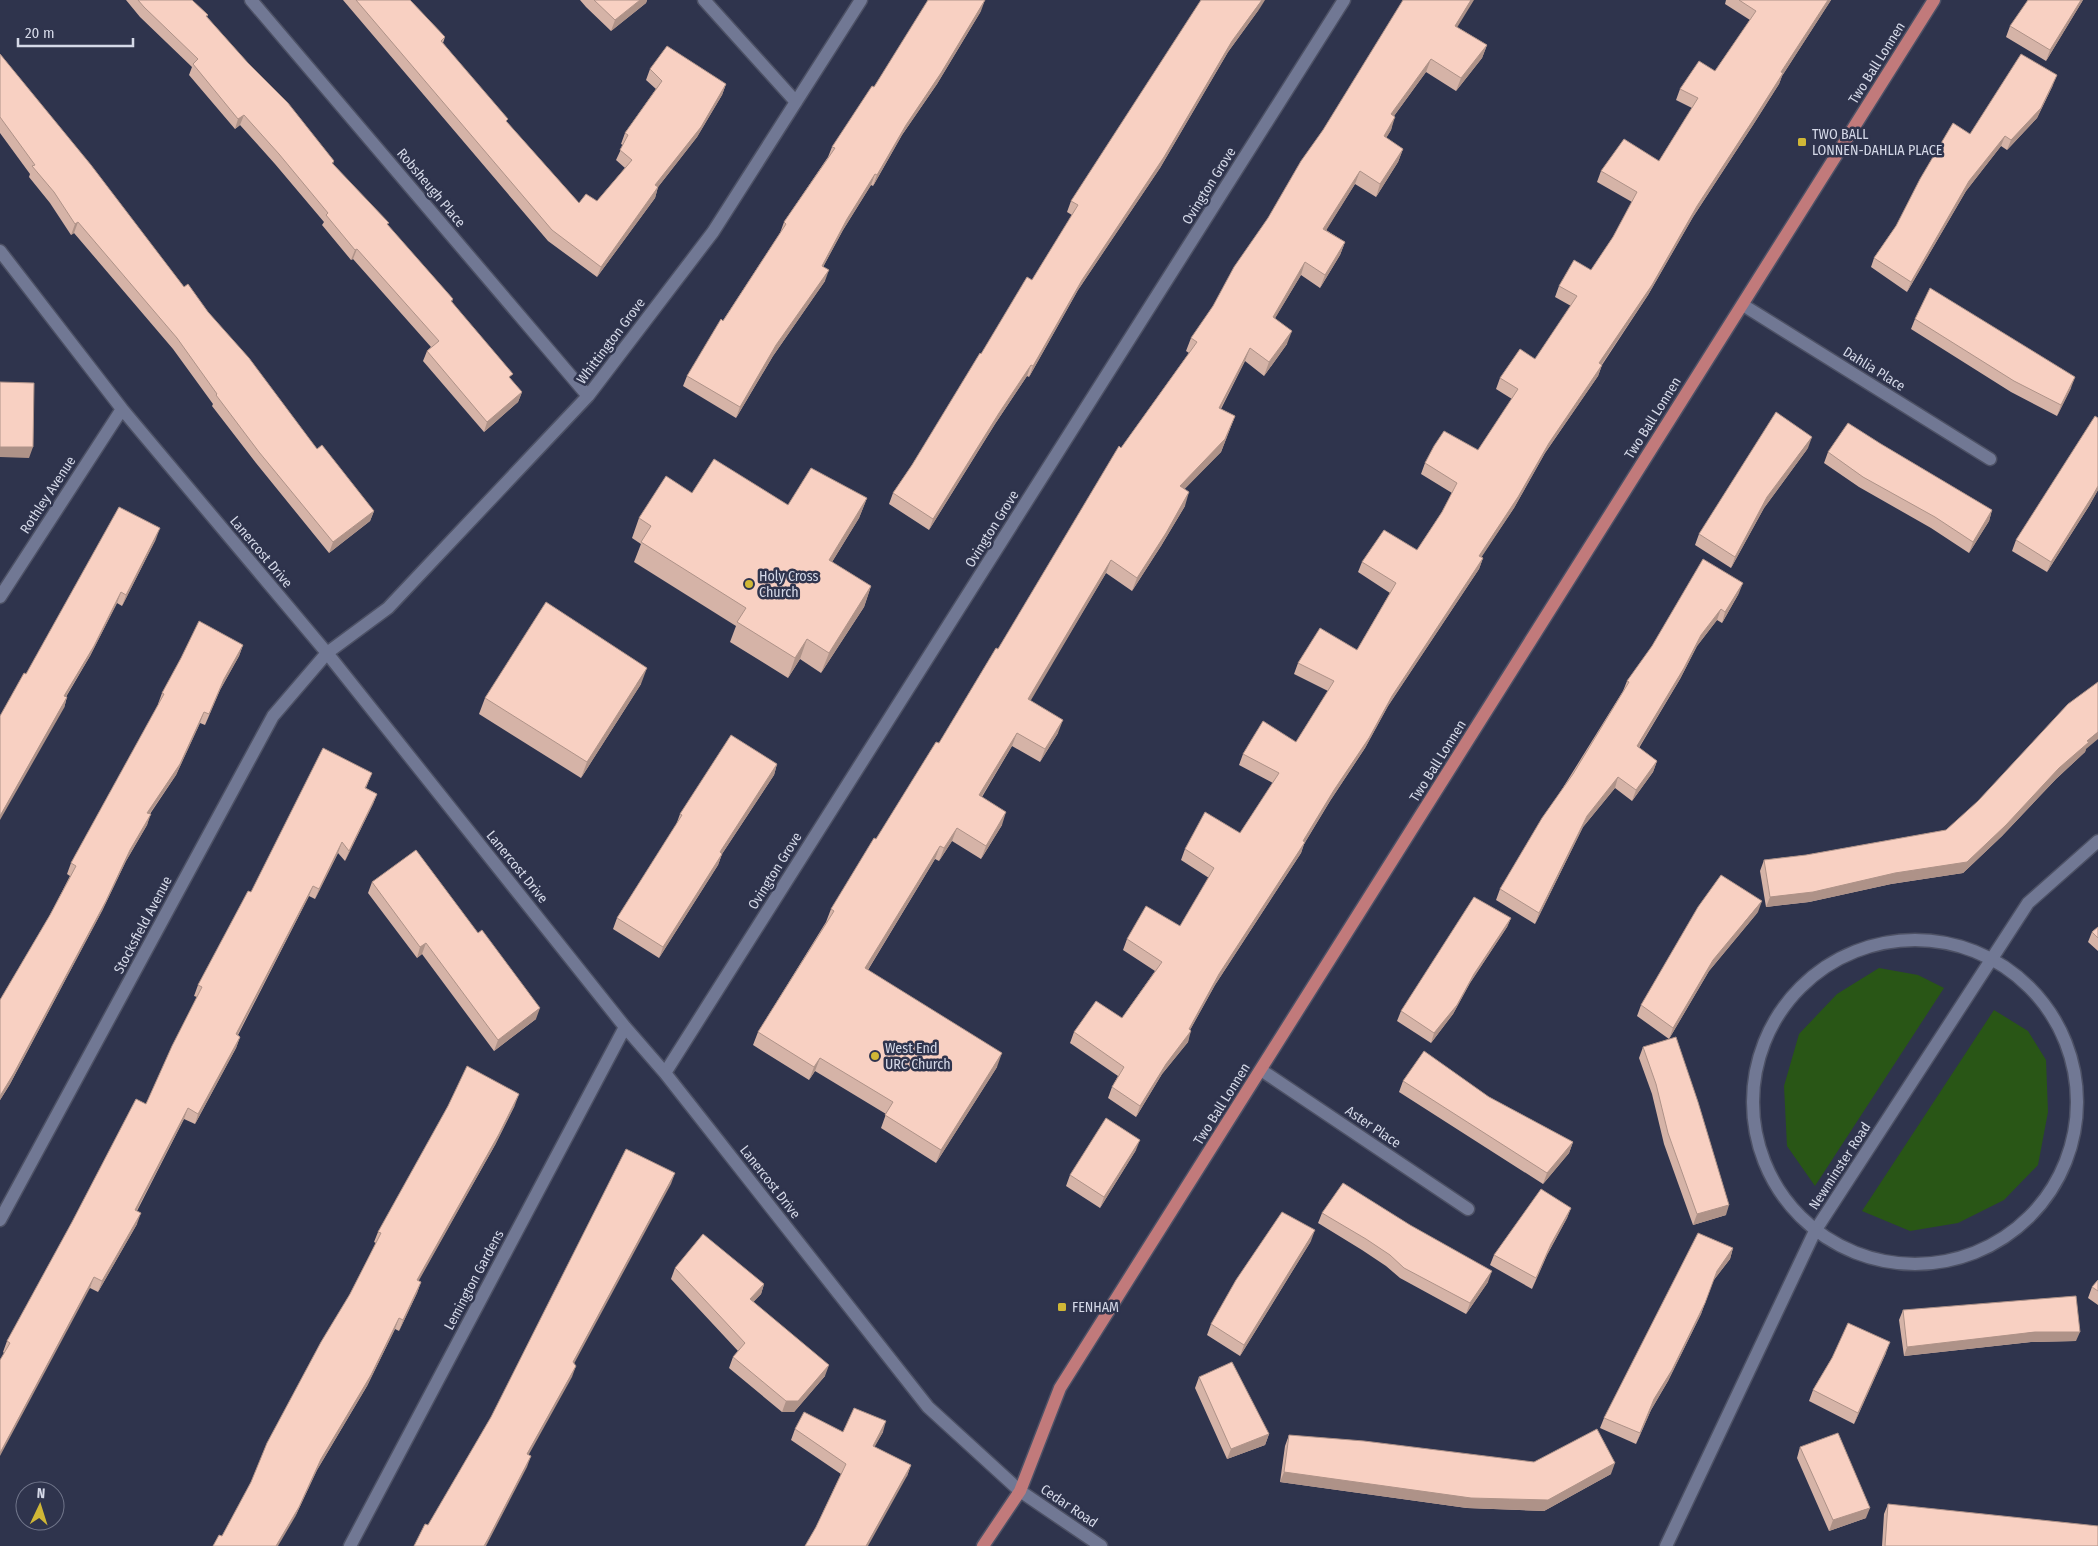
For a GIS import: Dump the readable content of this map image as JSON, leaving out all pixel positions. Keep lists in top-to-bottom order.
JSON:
{
  "streets": {
    "main road": ["Two Ball Lonnen"],
    "street": [
      "Ovington Grove",
      "Robsheugh Place",
      "Whittington Grove",
      "Dahlia Place",
      "Rothley Avenue",
      "Lanercost Drive",
      "Stocksfield Avenue",
      "Aster Place",
      "Newminster Road",
      "Lemington Gardens",
      "Cedar Road"
    ]
  },
  "crossings": [
    ["Two Ball Lonnen", "Dahlia Place"],
    ["Two Ball Lonnen", "Lanercost Drive"],
    ["Two Ball Lonnen", "Aster Place"],
    ["Two Ball Lonnen", "Cedar Road"],
    ["Ovington Grove", "Lanercost Drive"],
    ["Robsheugh Place", "Whittington Grove"],
    ["Whittington Grove", "Lanercost Drive"],
    ["Whittington Grove", "Stocksfield Avenue"],
    ["Rothley Avenue", "Lanercost Drive"],
    ["Lanercost Drive", "Stocksfield Avenue"],
    ["Lanercost Drive", "Lemington Gardens"],
    ["Lanercost Drive", "Cedar Road"]
  ],
  "places": {
    "transit": ["TWO BALL LONNEN-DAHLIA PLACE", "FENHAM"],
    "other": ["Holy Cross Church", "West End URC Church"]
  },
  "scale_bar": "20 m",
  "north": "top"
}
